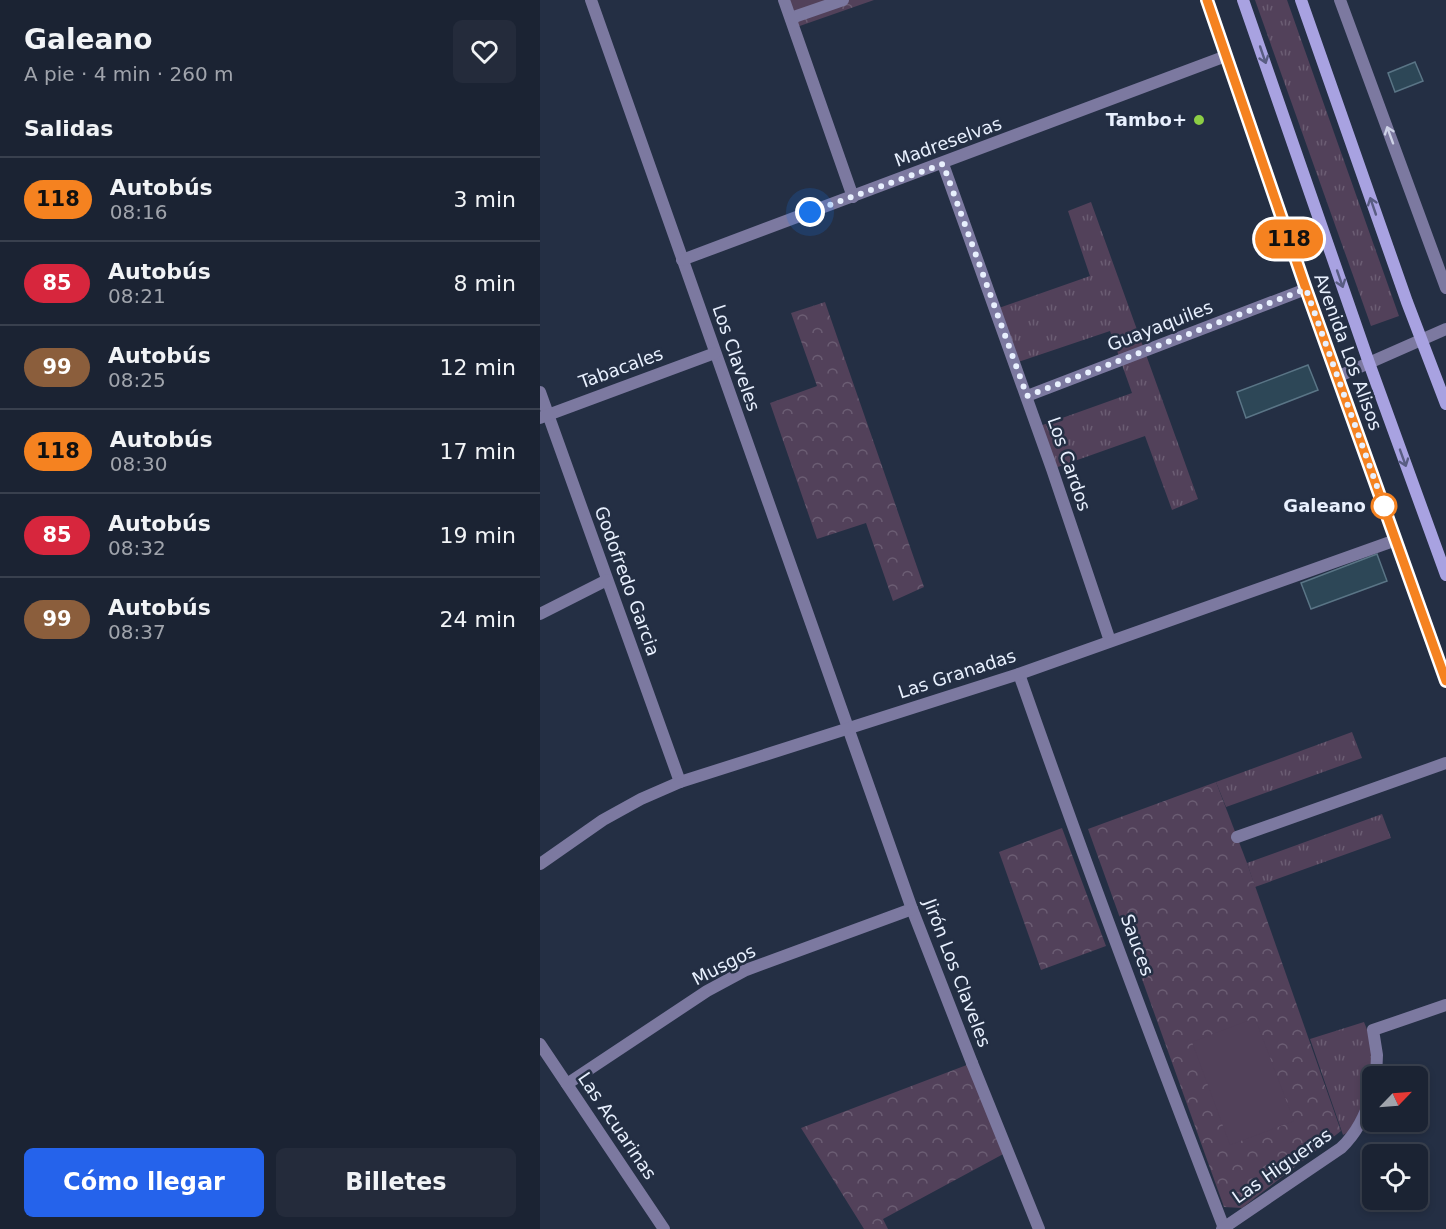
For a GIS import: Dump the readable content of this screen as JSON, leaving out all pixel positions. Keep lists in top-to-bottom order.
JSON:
{
  "streets": {
    "main road": ["Avenida Los Alisos"],
    "street": [
      "Madreselvas",
      "Guayaquiles",
      "Los Claveles",
      "Tabacales",
      "Los Cardos",
      "Godofredo Garcia",
      "Las Granadas",
      "Sauces",
      "Musgos",
      "Jirón Los Claveles",
      "Las Acuarinas",
      "Las Higueras"
    ]
  },
  "crossings": [
    ["Madreselvas", "Avenida Los Alisos"],
    ["Madreselvas", "Los Claveles"],
    ["Madreselvas", "Los Cardos"],
    ["Guayaquiles", "Avenida Los Alisos"],
    ["Guayaquiles", "Los Cardos"],
    ["Avenida Los Alisos", "Las Granadas"],
    ["Los Claveles", "Tabacales"],
    ["Los Claveles", "Las Granadas"],
    ["Los Claveles", "Jirón Los Claveles"],
    ["Tabacales", "Godofredo Garcia"],
    ["Los Cardos", "Las Granadas"],
    ["Godofredo Garcia", "Las Granadas"],
    ["Las Granadas", "Sauces"],
    ["Las Granadas", "Jirón Los Claveles"],
    ["Sauces", "Las Higueras"],
    ["Musgos", "Jirón Los Claveles"],
    ["Musgos", "Las Acuarinas"]
  ],
  "places": ["Tambo+", "Galeano"],
  "lines": ["bus line 118"],
  "north": "top right",
  "page": {
    "heading": [
      ["Galeano", "A pie · 4 min · 260 m"],
      "Salidas"
    ],
    "on_map": "118",
    "list": [
      {
        "mark": "118",
        "name": "Autobús",
        "note": "08:16",
        "value": "3 min"
      },
      {
        "mark": "85",
        "name": "Autobús",
        "note": "08:21",
        "value": "8 min"
      },
      {
        "mark": "99",
        "name": "Autobús",
        "note": "08:25",
        "value": "12 min"
      },
      {
        "mark": "118",
        "name": "Autobús",
        "note": "08:30",
        "value": "17 min"
      },
      {
        "mark": "85",
        "name": "Autobús",
        "note": "08:32",
        "value": "19 min"
      },
      {
        "mark": "99",
        "name": "Autobús",
        "note": "08:37",
        "value": "24 min"
      }
    ],
    "buttons": ["Cómo llegar", "Billetes"]
  }
}
